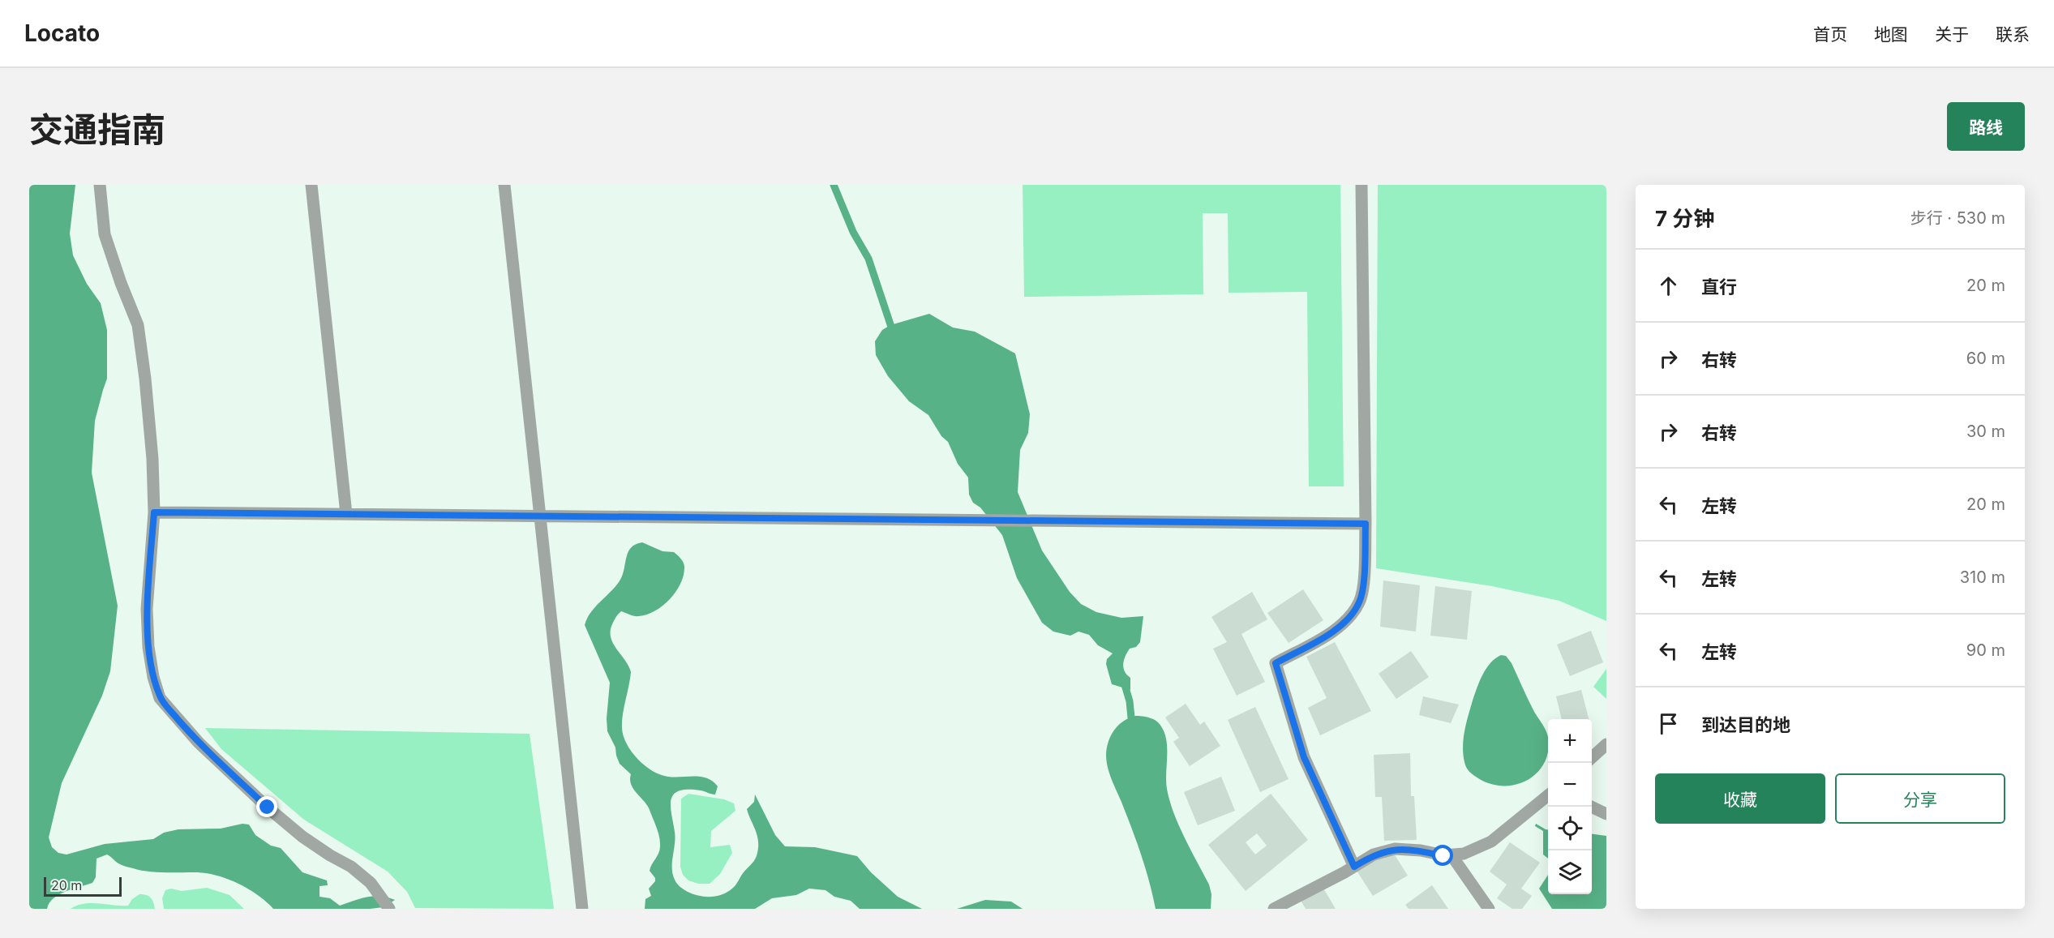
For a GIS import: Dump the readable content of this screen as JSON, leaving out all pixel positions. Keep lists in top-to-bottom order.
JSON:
{
  "scale_bar": "20 m",
  "page": {
    "header": "Locato",
    "nav": [
      "首页",
      "地图",
      "关于",
      "联系"
    ],
    "title": "交通指南",
    "buttons": [
      "路线",
      ["收藏", "分享"]
    ],
    "heading": ["7 分钟", "步行 · 530 m"],
    "list": [
      ["直行", "20 m"],
      ["右转", "60 m"],
      ["右转", "30 m"],
      ["左转", "20 m"],
      ["左转", "310 m"],
      ["左转", "90 m"],
      "到达目的地"
    ],
    "map_buttons": ["+", "−"],
    "scale": "20 m"
  }
}
